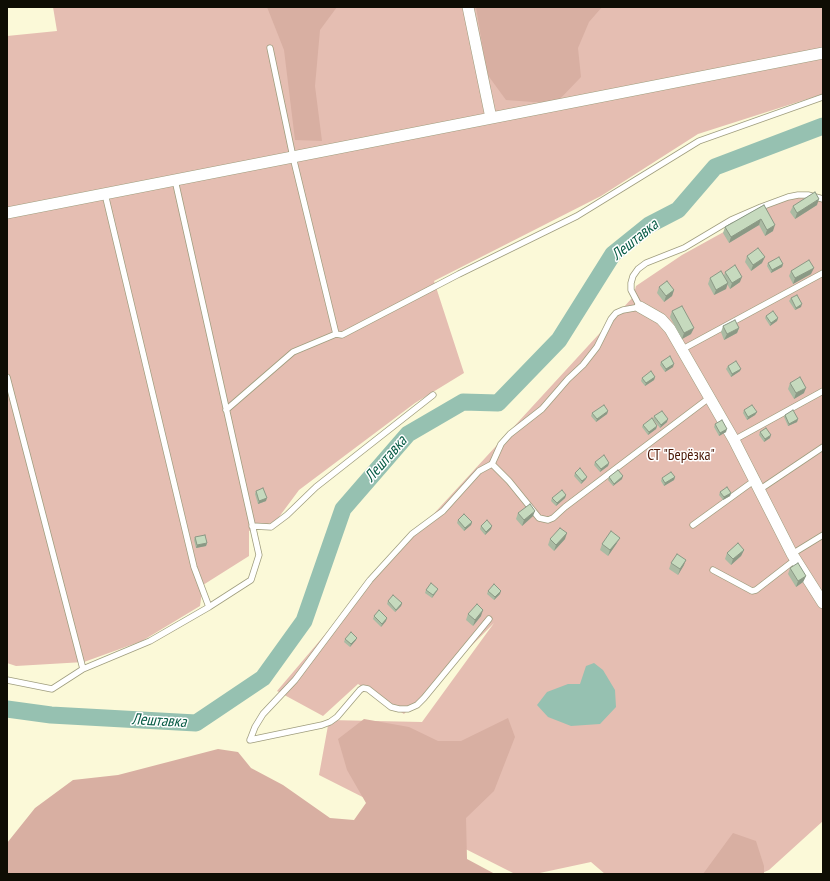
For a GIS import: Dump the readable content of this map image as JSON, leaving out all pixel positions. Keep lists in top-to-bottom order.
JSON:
{
  "water": ["Лештавка"],
  "parks": ["СТ \"Берёзка\""]
}
